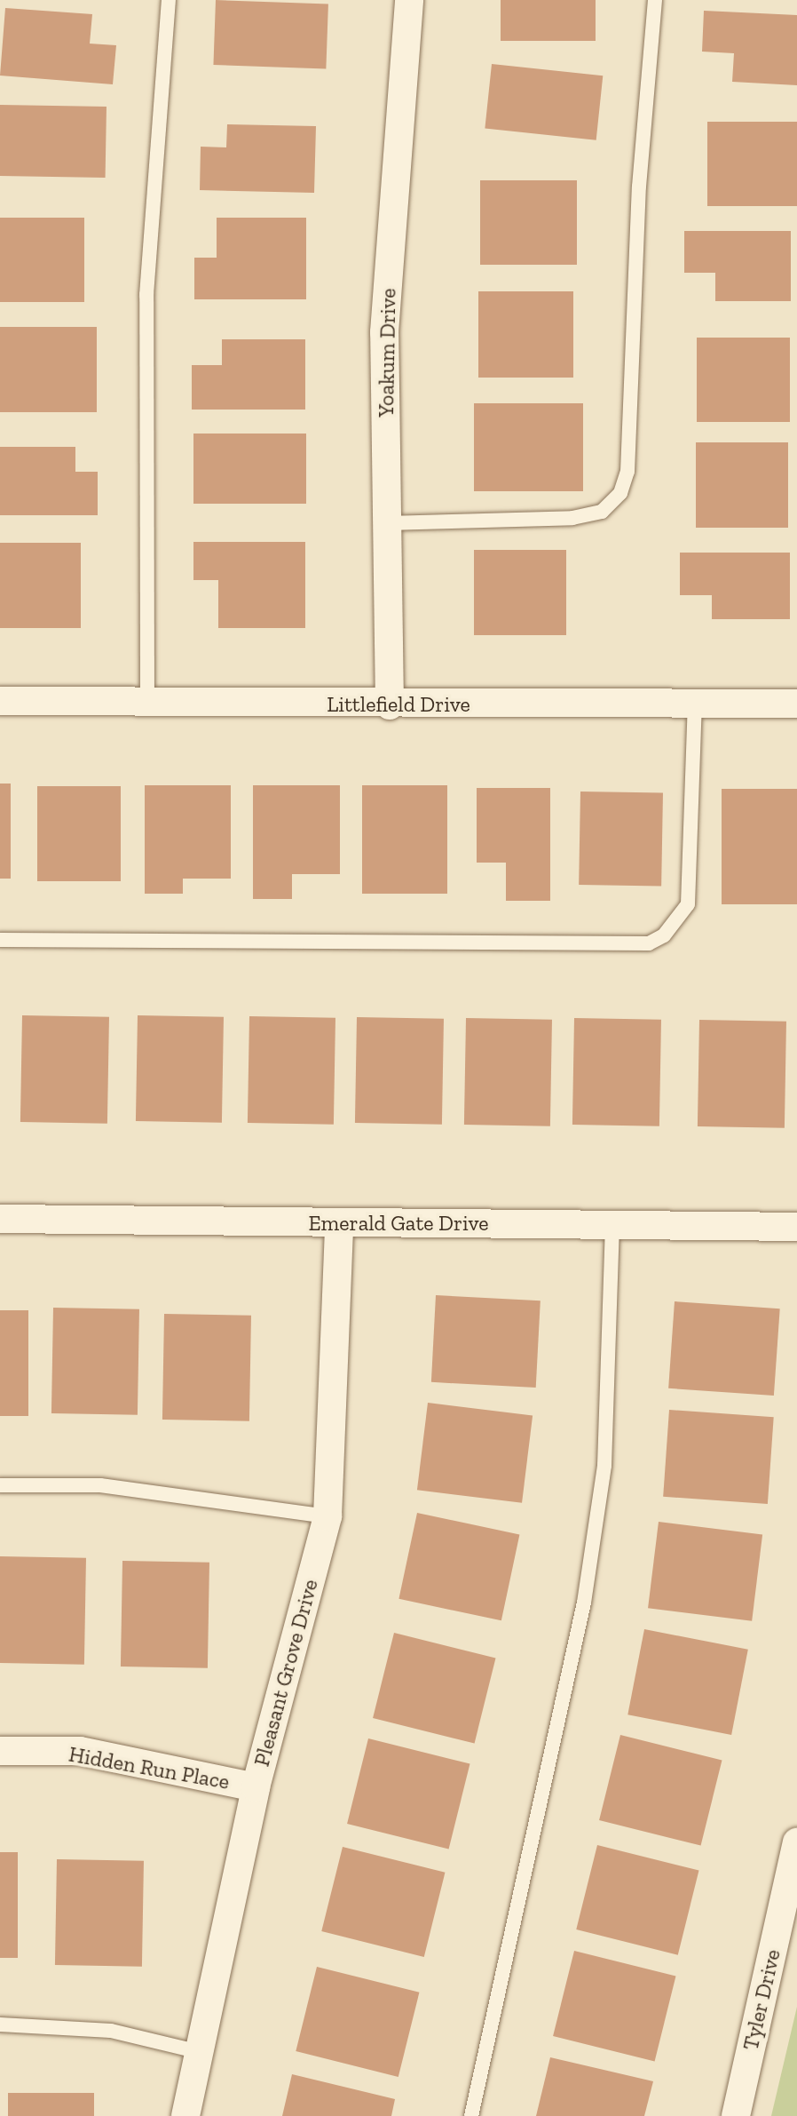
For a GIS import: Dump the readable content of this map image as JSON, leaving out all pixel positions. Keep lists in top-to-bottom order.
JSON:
{
  "streets": {
    "street": [
      "Yoakum Drive",
      "Littlefield Drive",
      "Emerald Gate Drive",
      "Pleasant Grove Drive",
      "Hidden Run Place",
      "Tyler Drive"
    ]
  },
  "crossings": [
    ["Yoakum Drive", "Littlefield Drive"],
    ["Emerald Gate Drive", "Pleasant Grove Drive"],
    ["Pleasant Grove Drive", "Hidden Run Place"]
  ]
}
